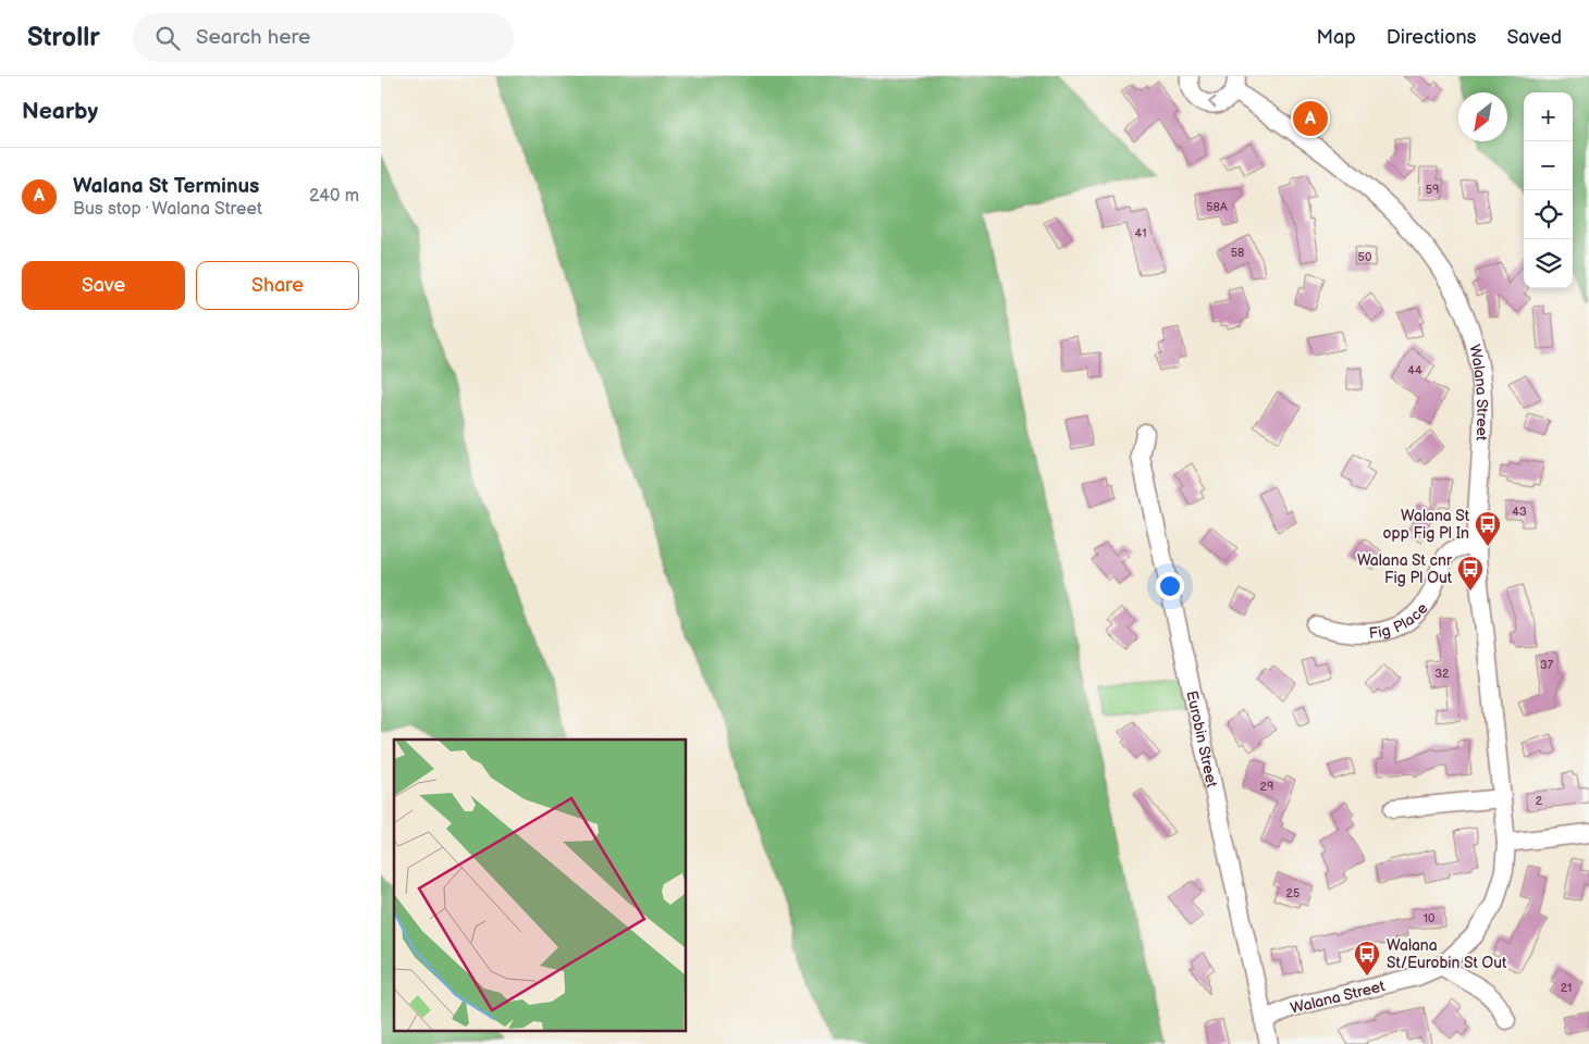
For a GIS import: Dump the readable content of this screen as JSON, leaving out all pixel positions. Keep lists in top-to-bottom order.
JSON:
{
  "streets": {
    "street": ["Walana Street", "Fig Place", "Eurobin Street"]
  },
  "crossings": [
    ["Walana Street", "Fig Place"],
    ["Walana Street", "Eurobin Street"]
  ],
  "places": {
    "bus stop": ["Walana St opp Fig Pl In", "Walana St cnr Fig Pl Out", "Walana St/Eurobin St Out"]
  },
  "house_numbers": [
    "59",
    "58A",
    "41",
    "58",
    "50",
    "44",
    "43",
    "37",
    "32",
    "29",
    "2",
    "25",
    "10",
    "21"
  ],
  "north": "bottom left",
  "page": {
    "header": "Strollr",
    "search": "Search here",
    "nav": ["Map", "Directions", "Saved"],
    "heading": "Nearby",
    "map_buttons": ["+", "−"],
    "pins": "A",
    "list": [
      {
        "mark": "A",
        "name": "Walana St Terminus",
        "note": "Bus stop · Walana Street",
        "value": "240 m"
      }
    ],
    "buttons": ["Save", "Share"]
  }
}
